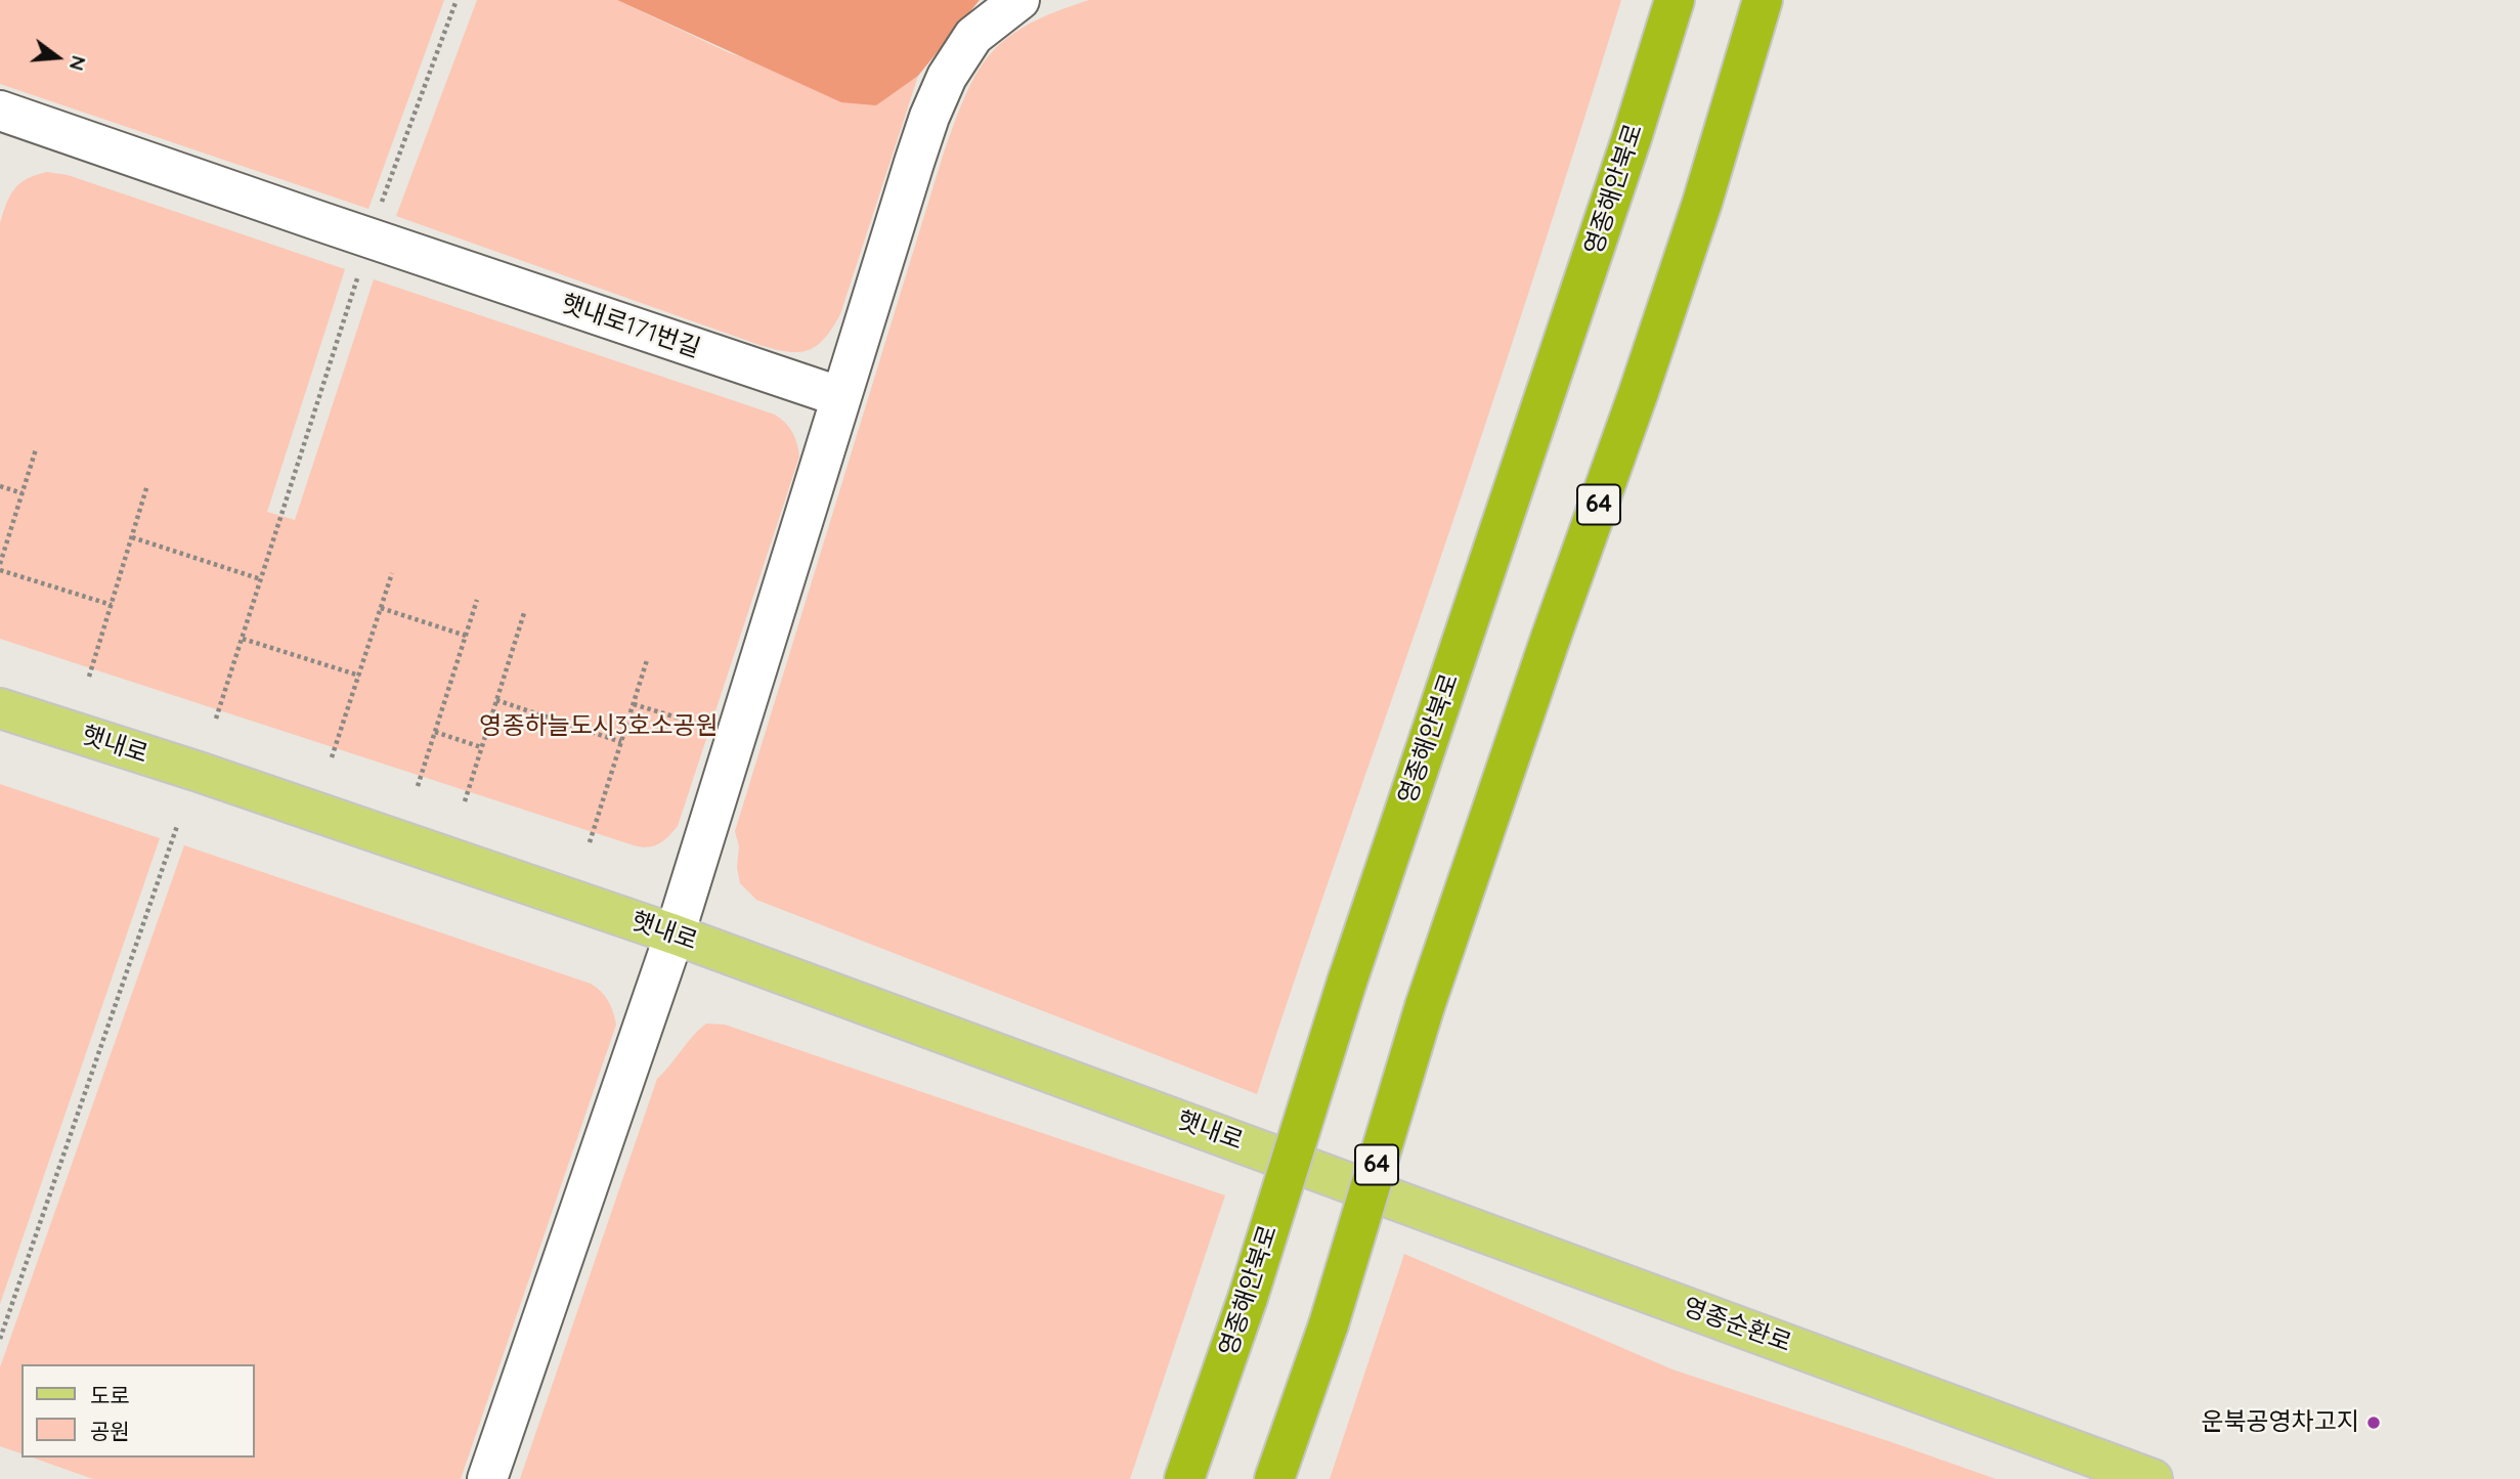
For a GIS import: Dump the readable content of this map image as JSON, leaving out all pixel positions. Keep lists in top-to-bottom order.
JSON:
{
  "streets": {
    "highway": ["영종해안북로", "64"],
    "main road": ["햇내로", "영종순환로"],
    "street": ["햇내로171번길"]
  },
  "crossings": [
    ["햇내로", "영종순환로"]
  ],
  "parks": ["영종하늘도시3호소공원"],
  "places": ["운북공영차고지"],
  "legend": ["도로", "공원"],
  "north": "right"
}
